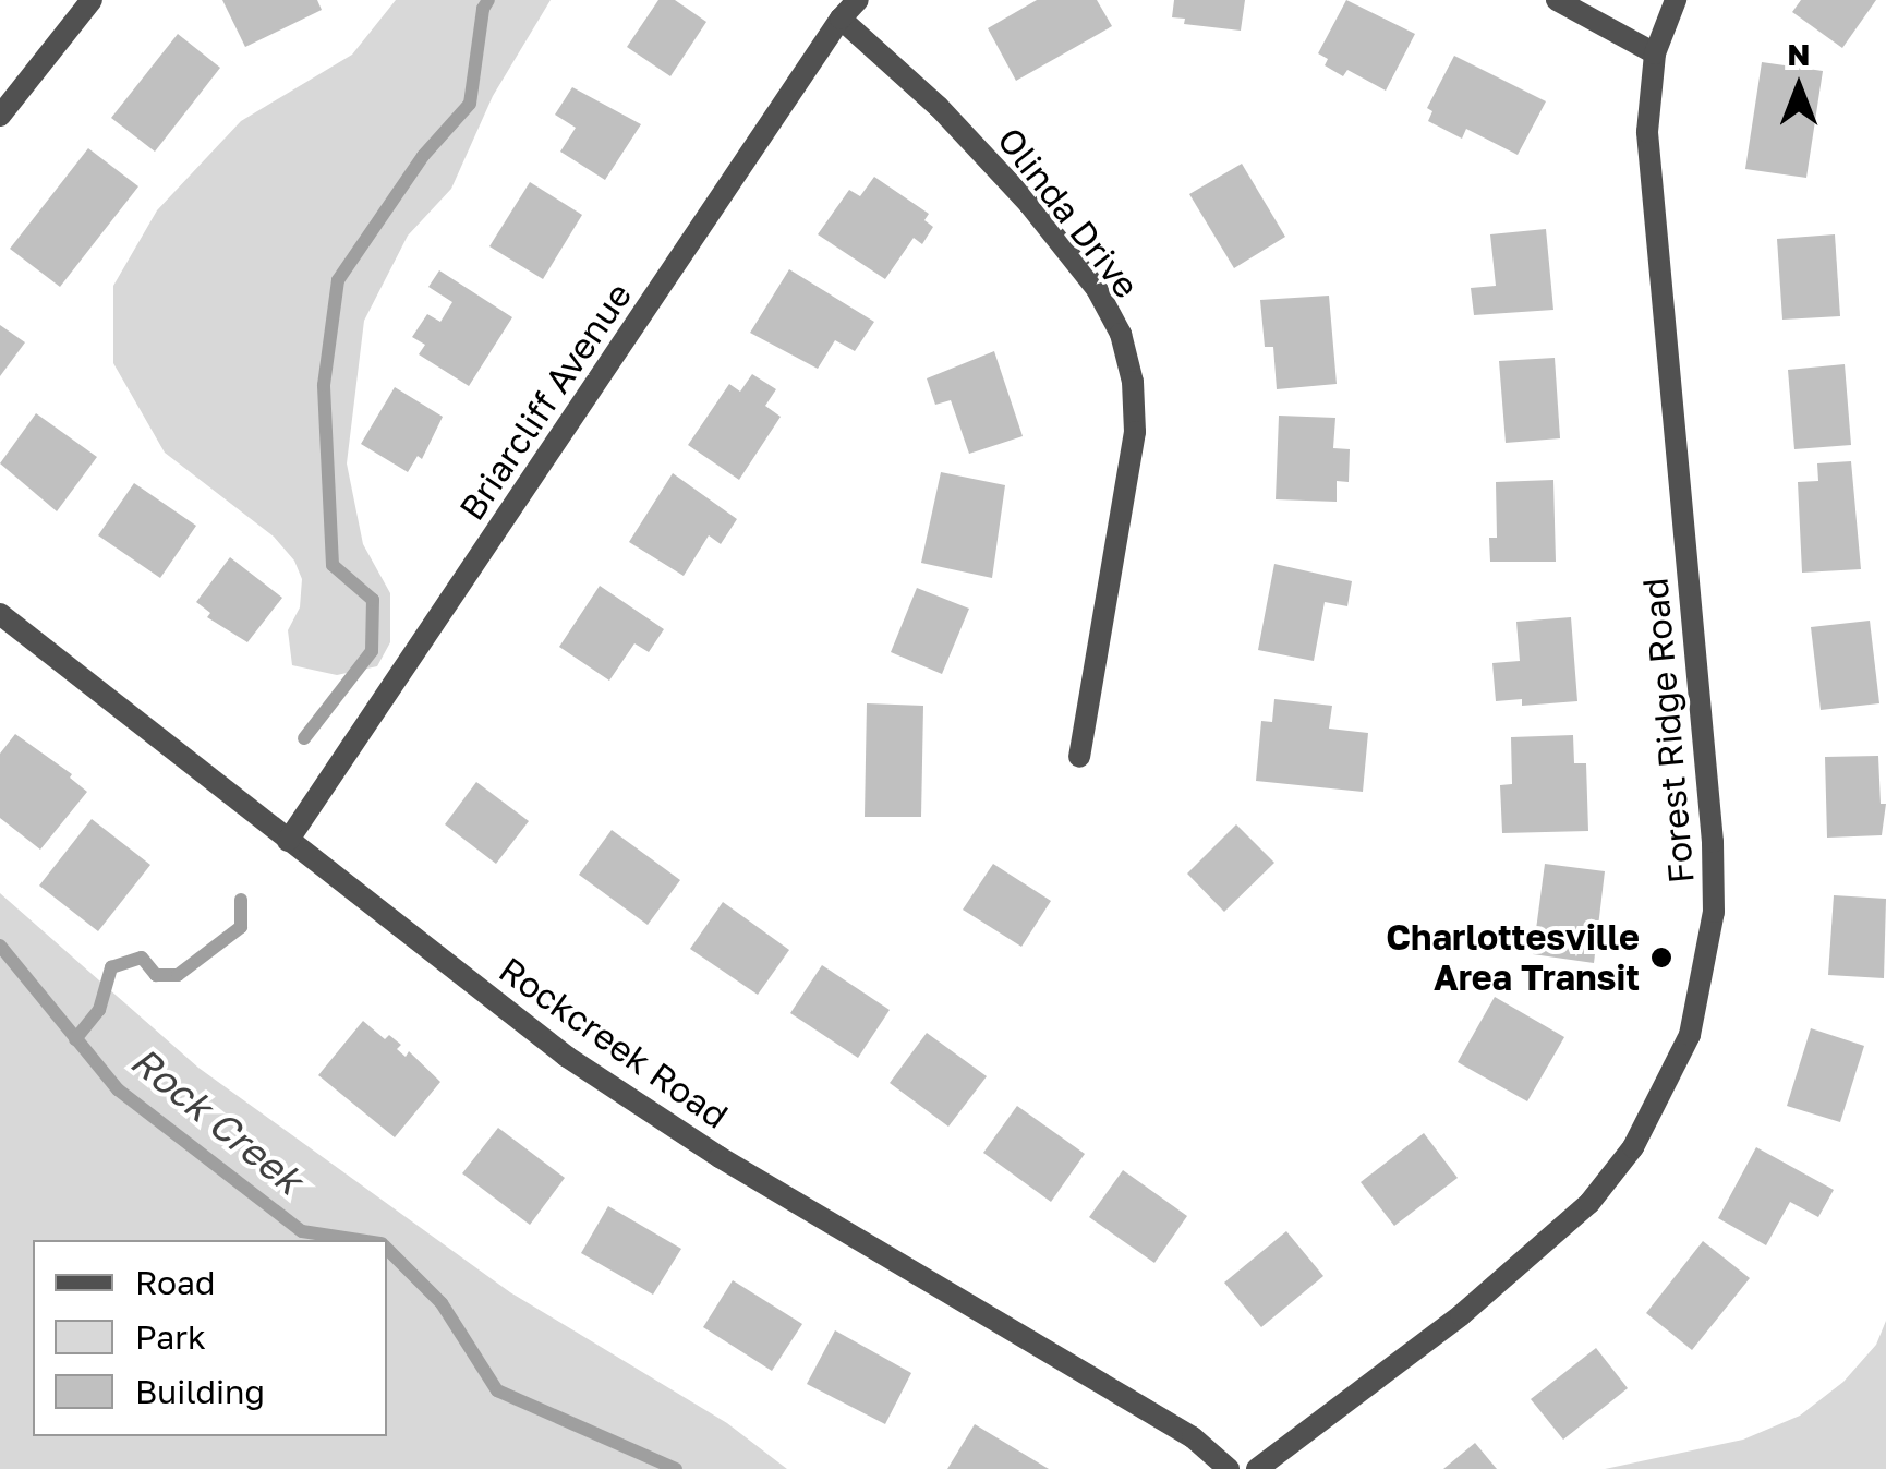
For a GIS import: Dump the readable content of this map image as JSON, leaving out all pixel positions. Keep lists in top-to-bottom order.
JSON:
{
  "streets": {
    "street": [
      "Olinda Drive",
      "Briarcliff Avenue",
      "Forest Ridge Road",
      "Rockcreek Road"
    ]
  },
  "crossings": [
    ["Olinda Drive", "Briarcliff Avenue"],
    ["Briarcliff Avenue", "Rockcreek Road"]
  ],
  "water": ["Rock Creek"],
  "places": ["Charlottesville Area Transit"],
  "legend": ["Road", "Park", "Building"],
  "north": "top"
}
